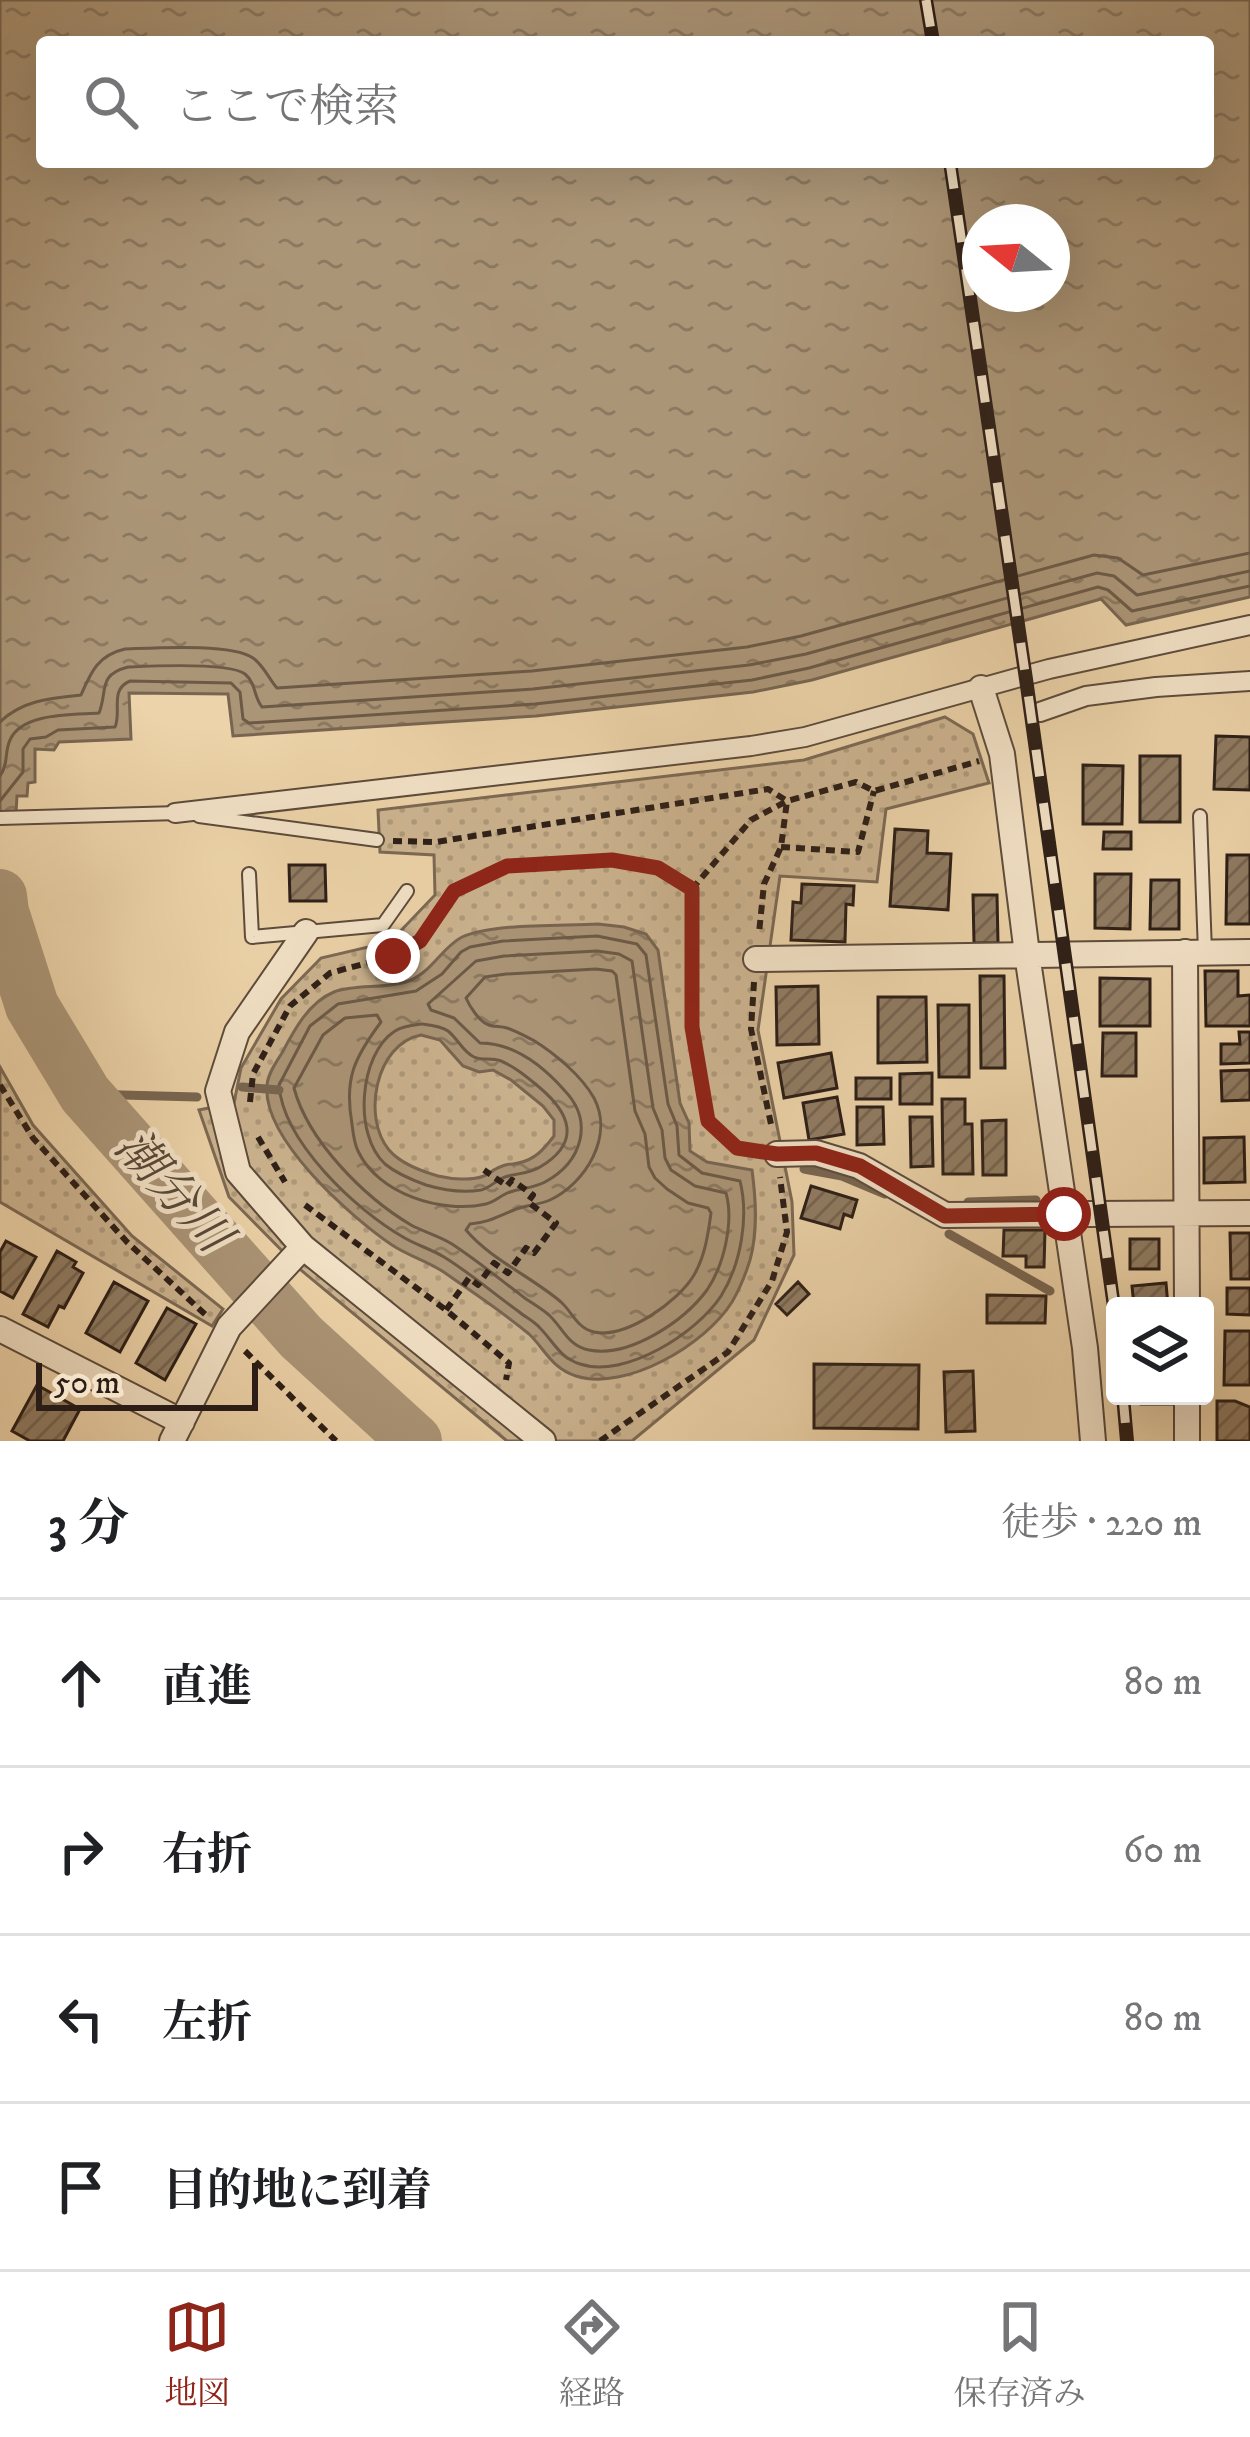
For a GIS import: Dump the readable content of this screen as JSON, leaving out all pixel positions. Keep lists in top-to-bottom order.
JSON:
{
  "water": ["潮分川"],
  "scale_bar": "50 m",
  "north": "left",
  "page": {
    "search": "ここで検索",
    "scale": "50 m",
    "heading": ["3 分", "徒歩 · 220 m"],
    "list": [
      ["直進", "80 m"],
      ["右折", "60 m"],
      ["左折", "80 m"],
      "目的地に到着"
    ],
    "nav": ["地図", "経路", "保存済み"]
  }
}
